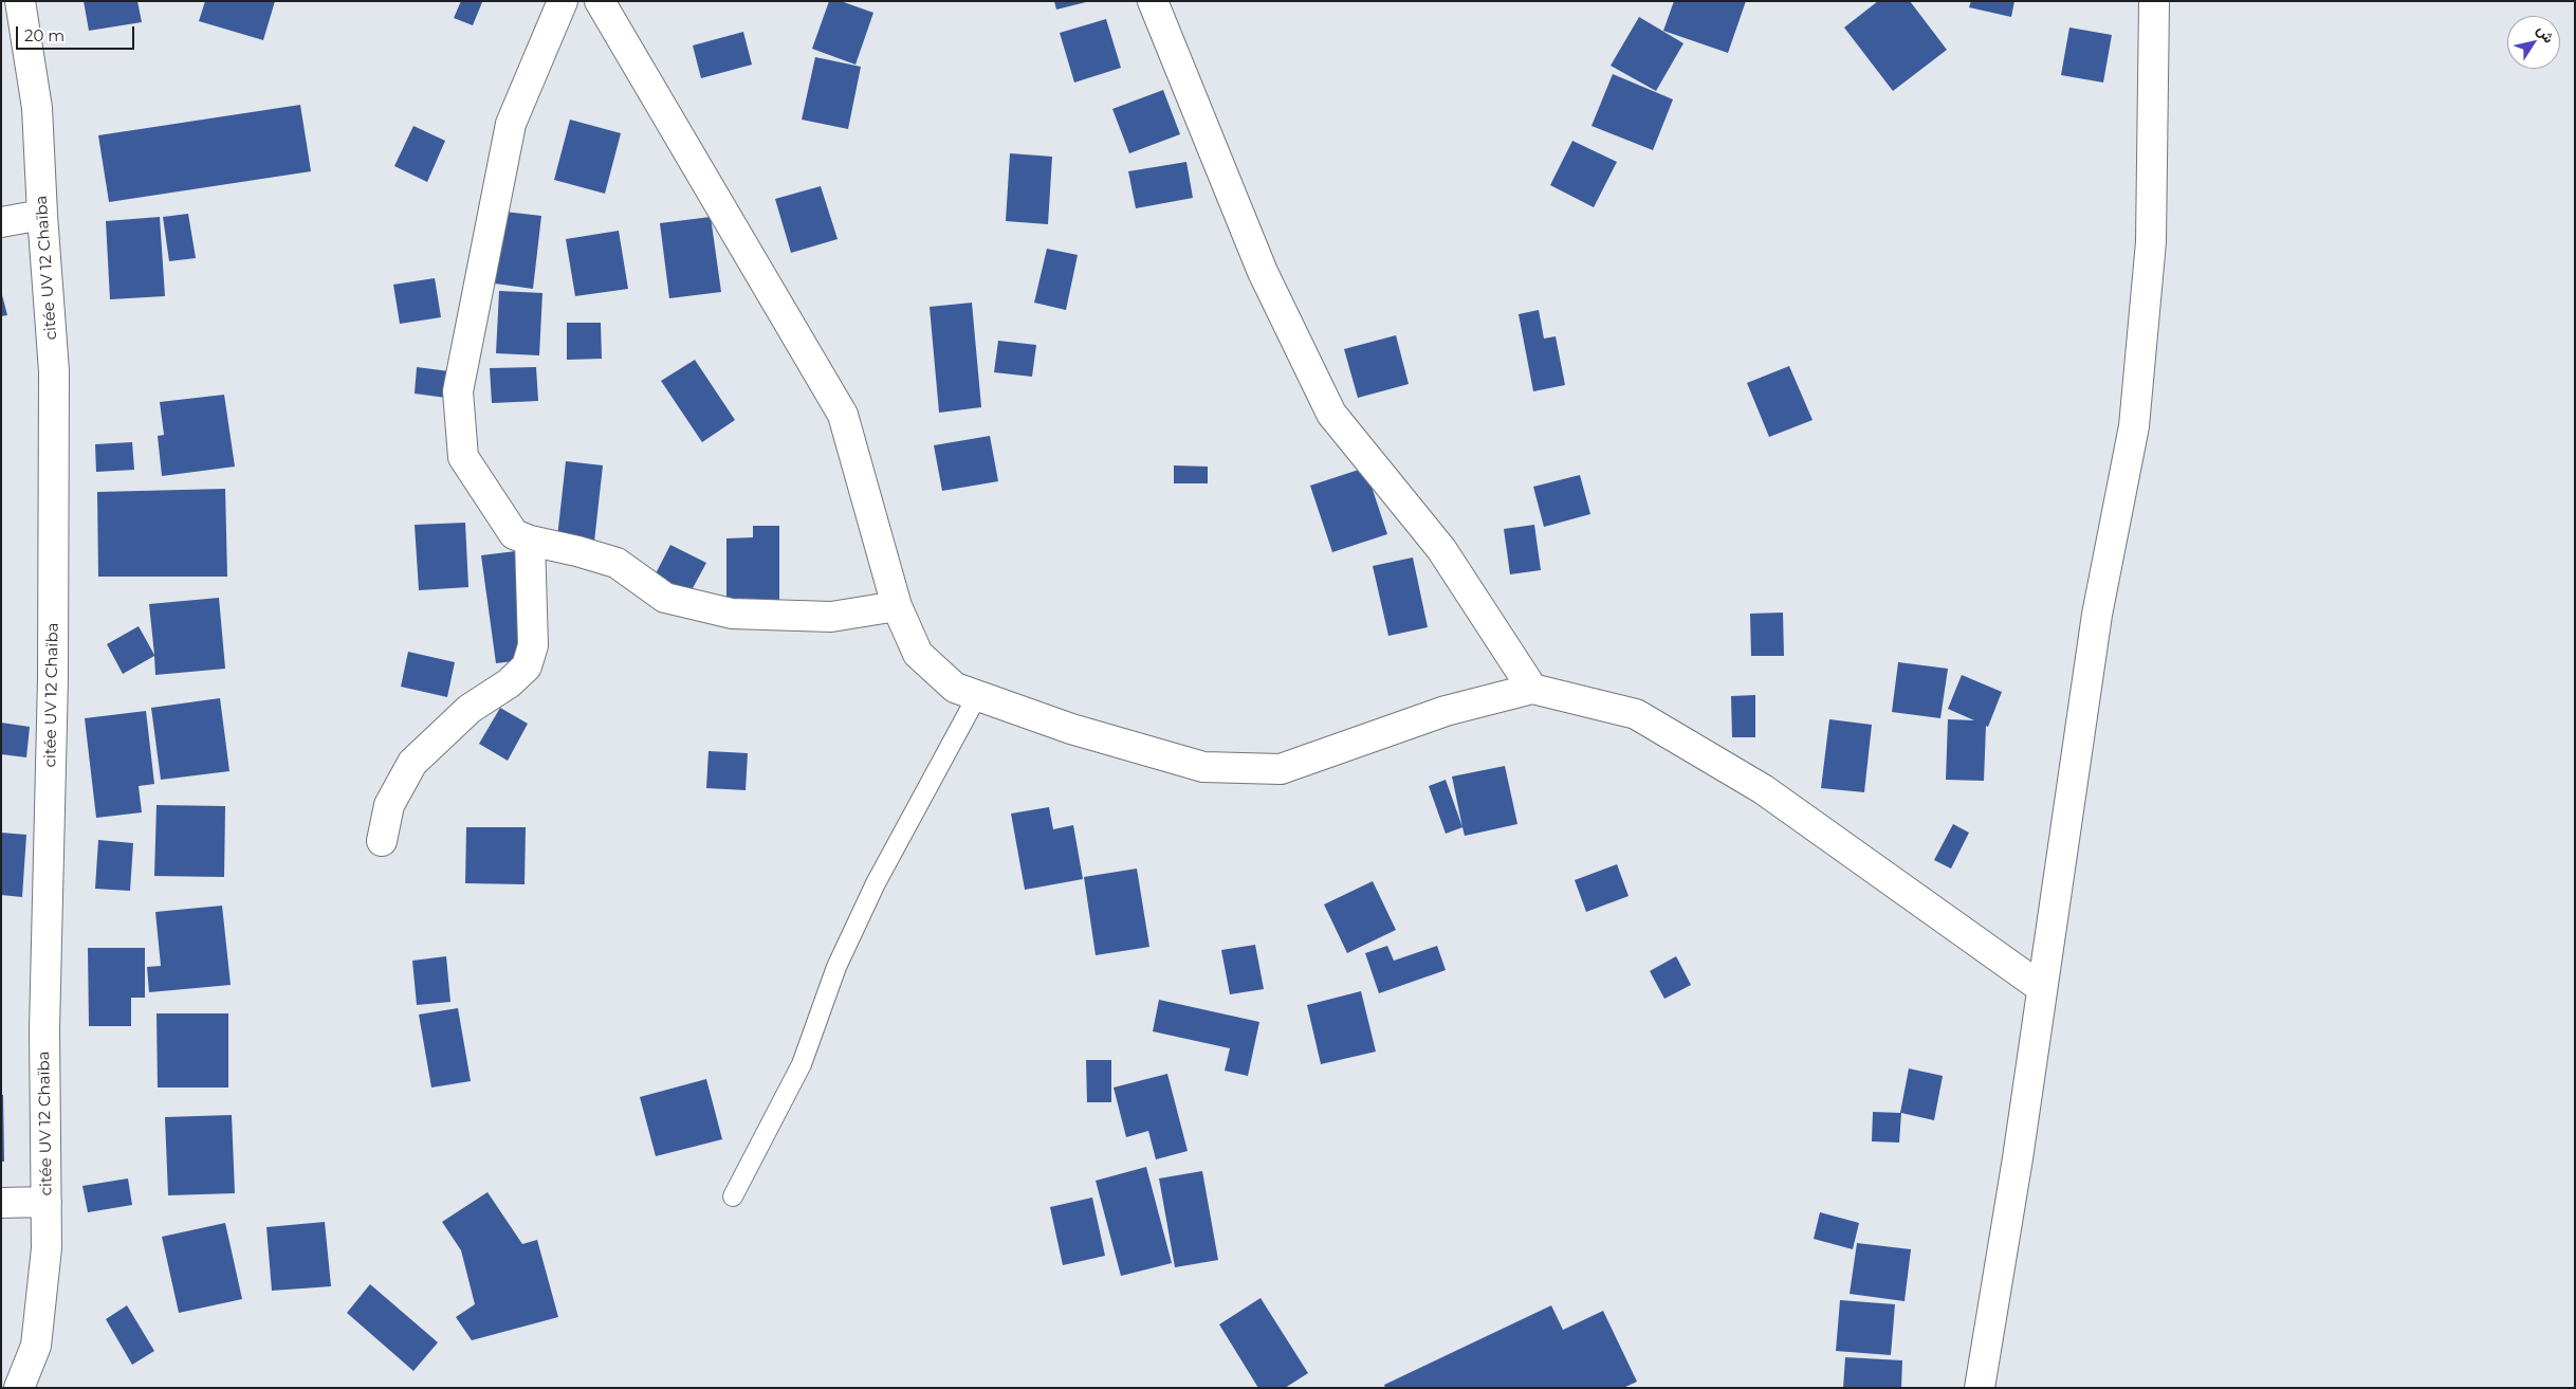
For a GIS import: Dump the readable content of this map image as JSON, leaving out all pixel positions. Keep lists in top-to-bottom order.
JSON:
{
  "streets": {
    "street": ["citée UV 12 Chaïba"]
  },
  "scale_bar": "20 m",
  "north": "top right"
}
